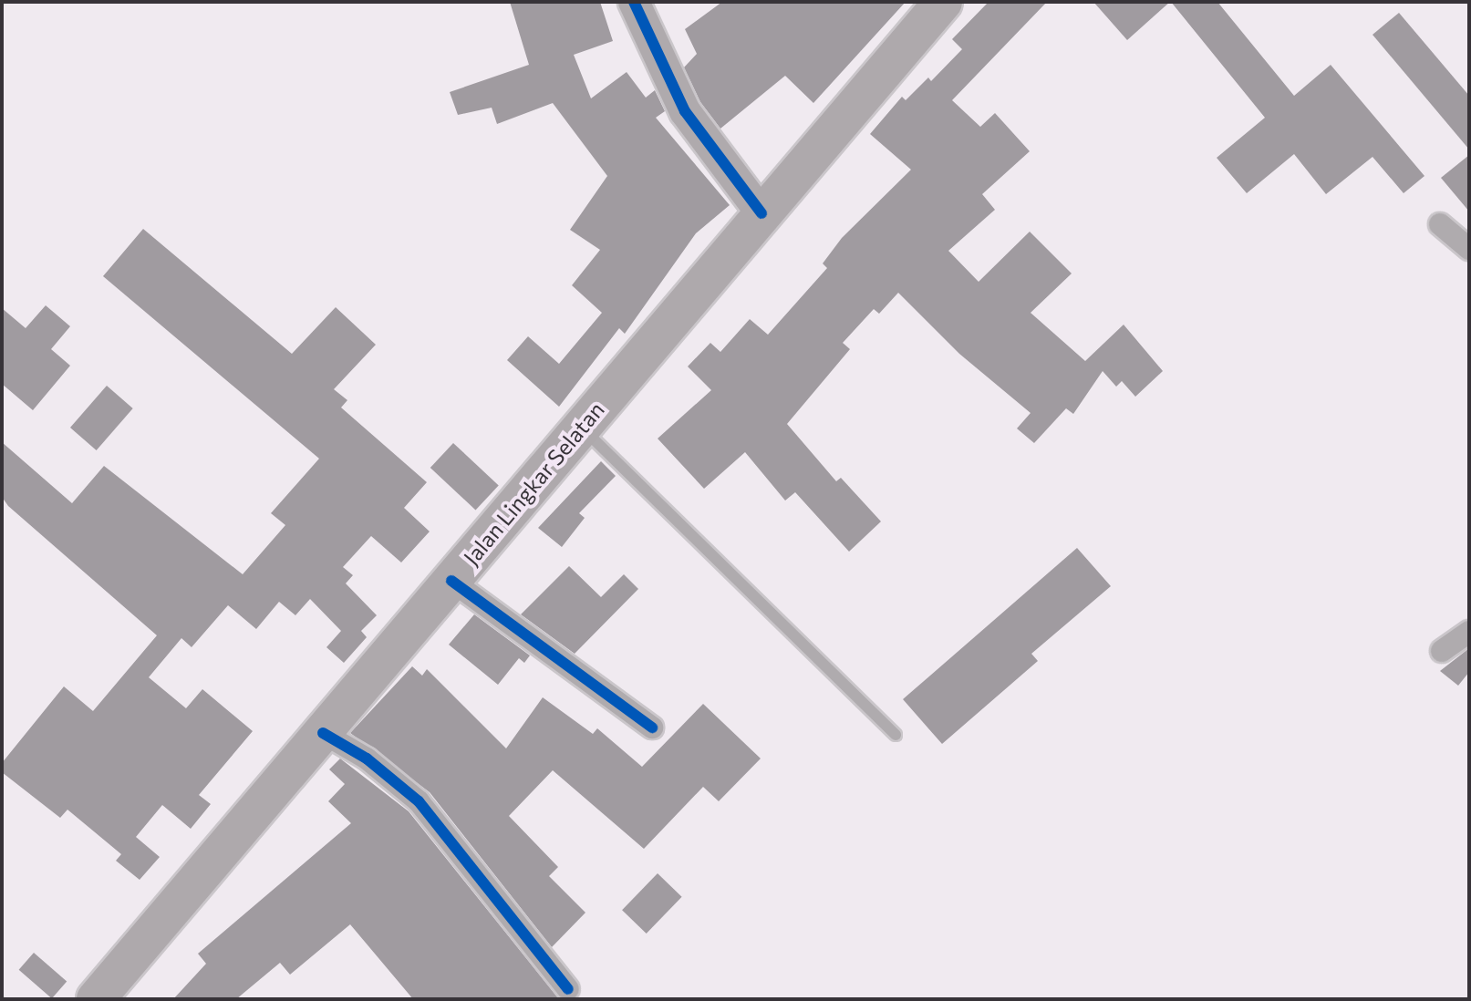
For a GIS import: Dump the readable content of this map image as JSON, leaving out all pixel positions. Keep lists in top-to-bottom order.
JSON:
{
  "streets": {
    "highway": ["Jalan Lingkar Selatan"]
  }
}
